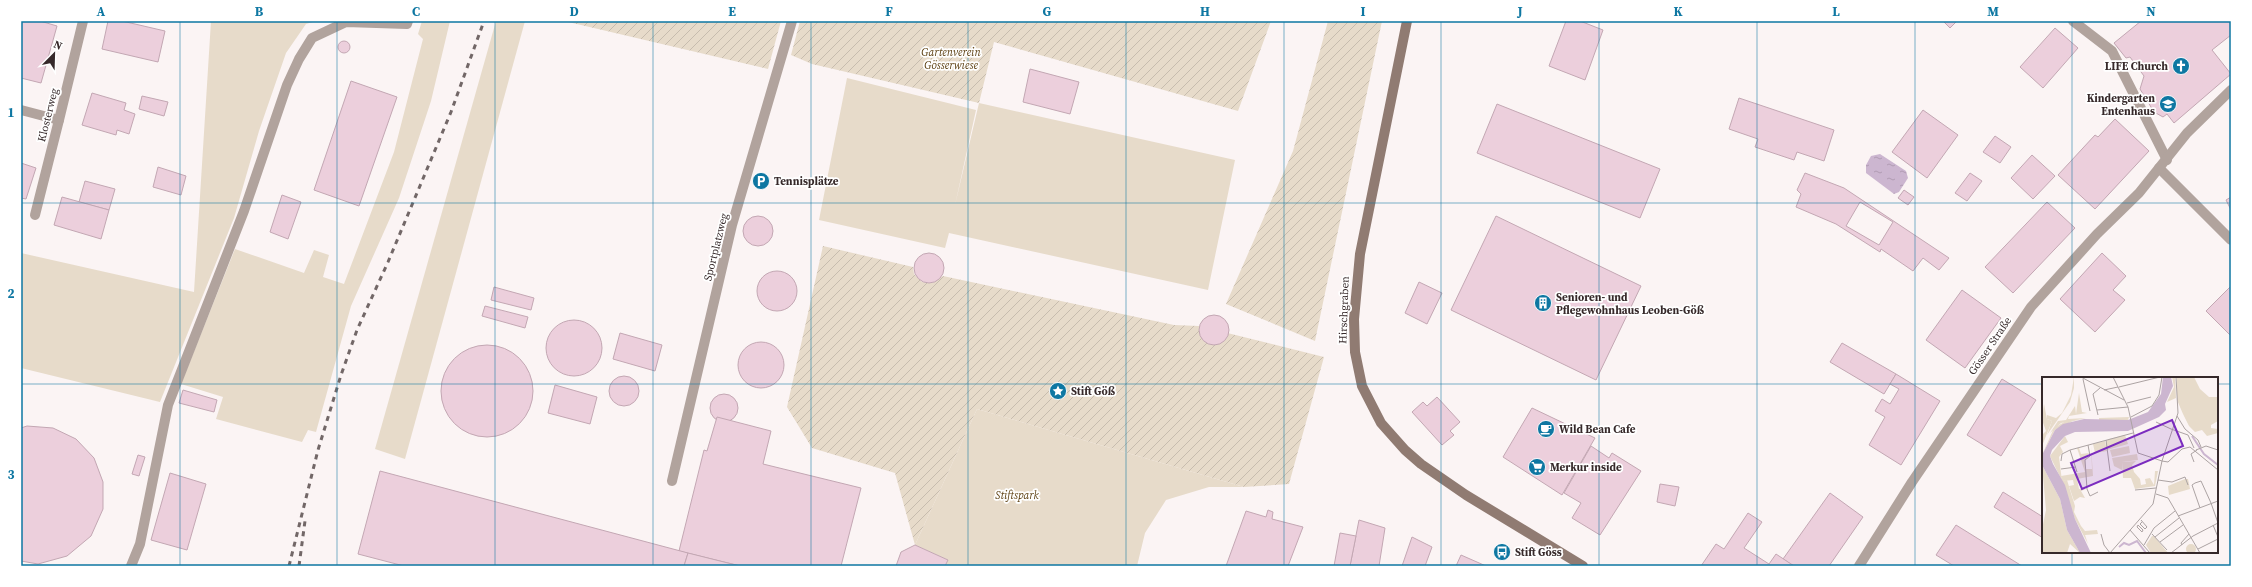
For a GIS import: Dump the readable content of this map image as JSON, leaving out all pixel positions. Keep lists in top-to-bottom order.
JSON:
{
  "streets": {
    "main road": ["Hirschgraben"],
    "street": ["Klosterweg", "Sportplatzweg", "Gösser Straße"]
  },
  "parks": ["Gartenverein Gösserwiese", "Stiftspark"],
  "places": {
    "church": ["LIFE Church"],
    "school or university": ["Kindergarten Entenhaus"],
    "parking": ["Tennisplätze"],
    "building": ["Senioren- und Pflegewohnhaus Leoben-Göß"],
    "place": ["Stift Göß"],
    "cafe": ["Wild Bean Cafe"],
    "supermarket": ["Merkur inside"],
    "bus stop": ["Stift Göss"]
  },
  "north": "top right",
  "grid": {
    "columns": [
      "A",
      "B",
      "C",
      "D",
      "E",
      "F",
      "G",
      "H",
      "I",
      "J",
      "K",
      "L",
      "M",
      "N"
    ],
    "rows": ["1", "2", "3"]
  }
}
